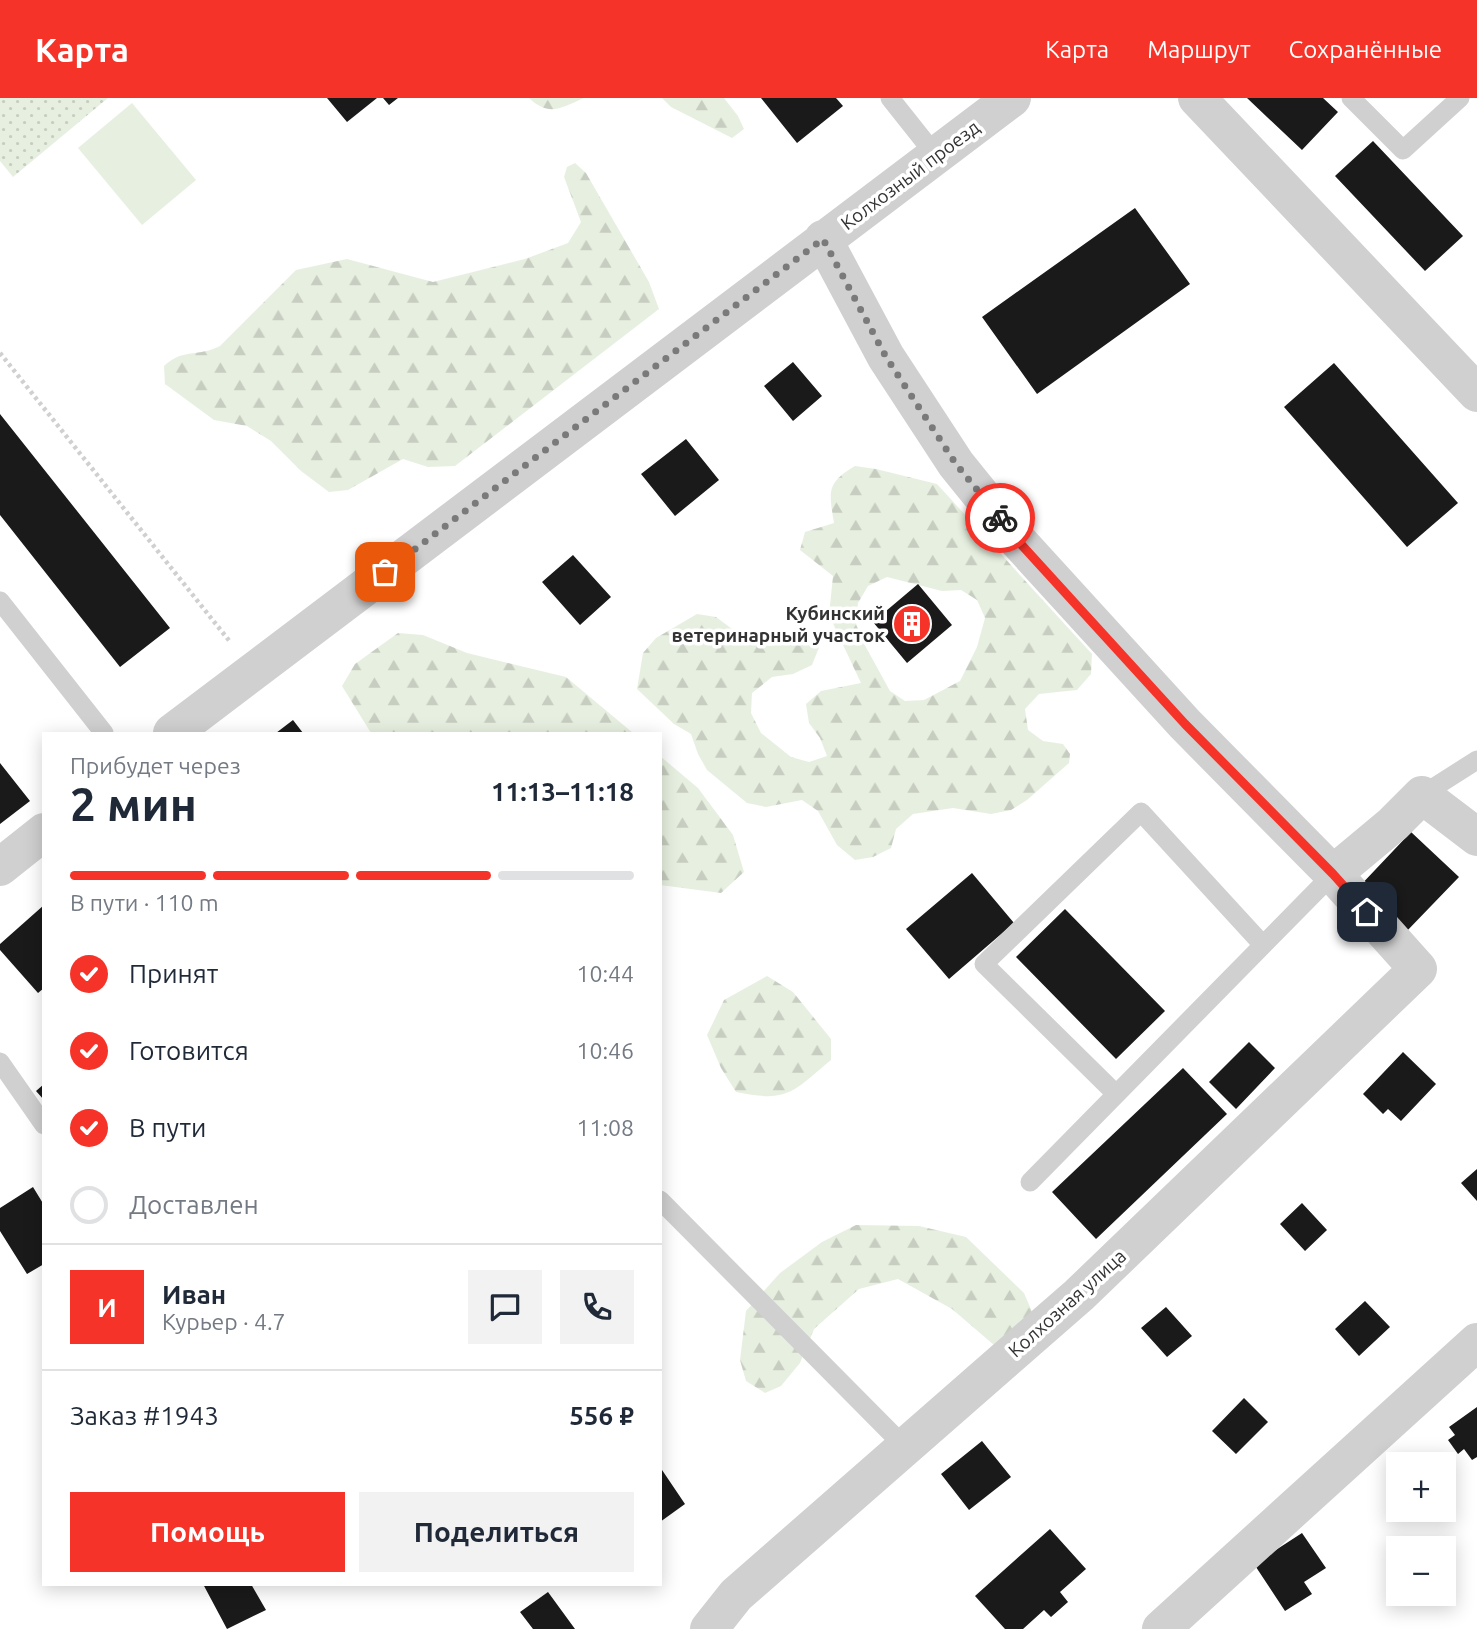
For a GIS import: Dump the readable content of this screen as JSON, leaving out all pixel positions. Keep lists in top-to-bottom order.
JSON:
{
  "streets": {
    "street": ["Колхозный проезд", "Колхозная улица"]
  },
  "places": {
    "building": ["Кубинский ветеринарный участок"]
  },
  "page": {
    "header": "Карта",
    "nav": ["Карта", "Маршрут", "Сохранённые"],
    "heading": ["2 мин", "Прибудет через", "11:13–11:18"],
    "panel": [
      "Иван",
      "Курьер · 4.7",
      "Заказ #1943",
      "556 ₽"
    ],
    "bar": "В пути · 110 m",
    "list": [
      ["Принят", "10:44"],
      ["Готовится", "10:46"],
      ["В пути", "11:08"],
      "Доставлен"
    ],
    "round": "И",
    "map_buttons": ["+", "−"],
    "buttons": ["Помощь", "Поделиться"]
  }
}
